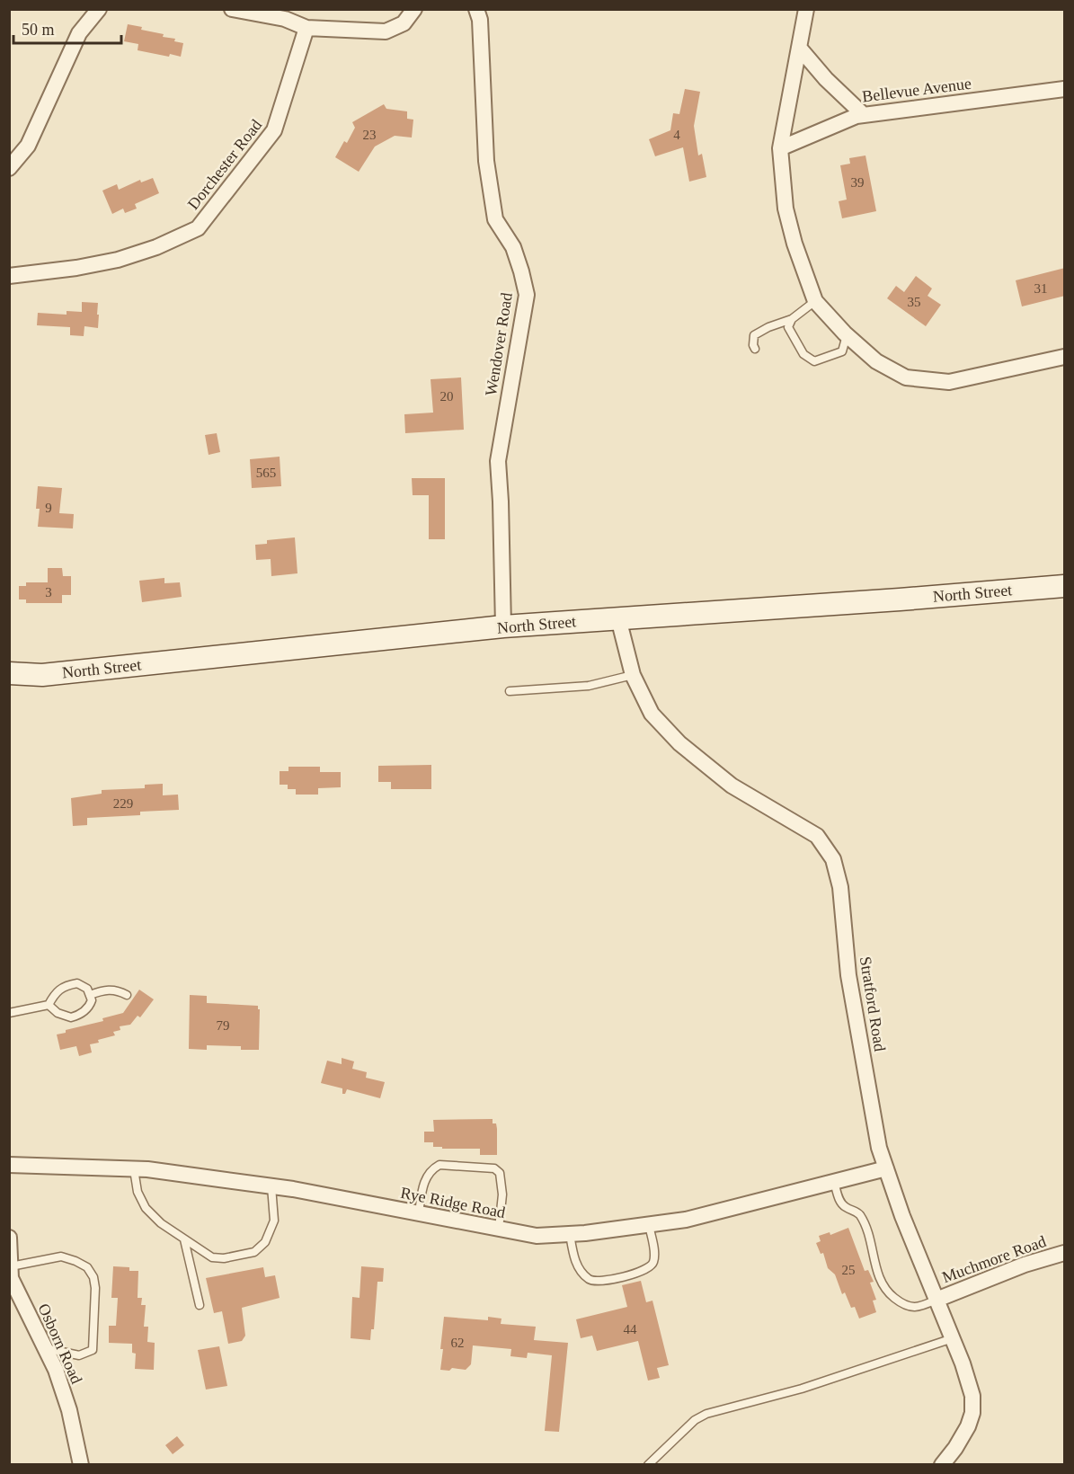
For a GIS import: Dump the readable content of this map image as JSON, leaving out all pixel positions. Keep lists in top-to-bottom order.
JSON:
{
  "streets": {
    "main road": ["North Street"],
    "street": [
      "Bellevue Avenue",
      "Dorchester Road",
      "Wendover Road",
      "Stratford Road",
      "Rye Ridge Road",
      "Muchmore Road",
      "Osborn Road"
    ]
  },
  "crossings": [
    ["Wendover Road", "North Street"],
    ["North Street", "Stratford Road"],
    ["Stratford Road", "Rye Ridge Road"],
    ["Stratford Road", "Muchmore Road"]
  ],
  "house_numbers": [
    "23",
    "4",
    "39",
    "31",
    "35",
    "20",
    "565",
    "9",
    "3",
    "229",
    "79",
    "25",
    "44",
    "62"
  ],
  "scale_bar": "50 m"
}
